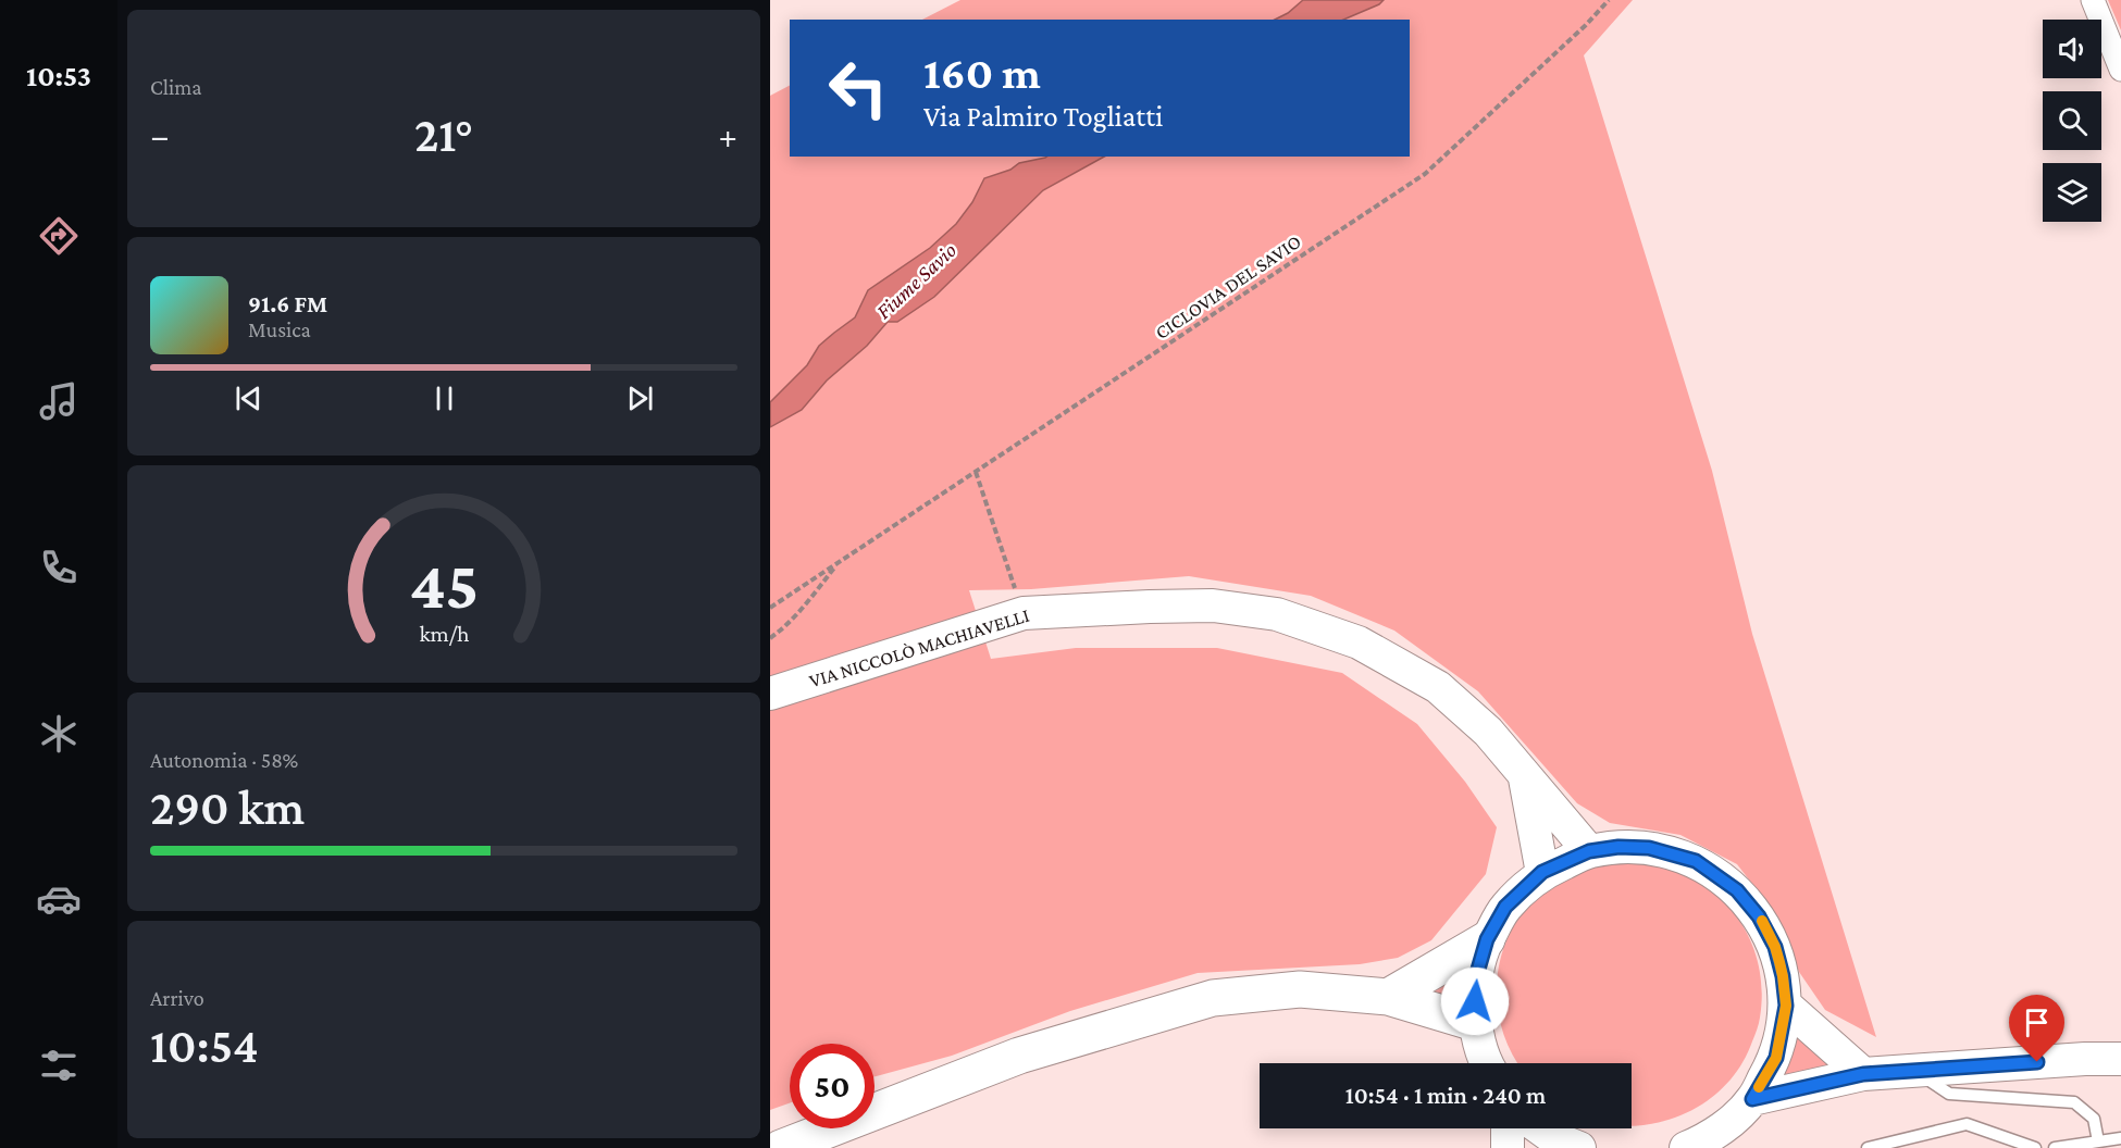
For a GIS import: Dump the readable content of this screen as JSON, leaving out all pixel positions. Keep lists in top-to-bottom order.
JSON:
{
  "streets": {
    "main road": ["VIA NICCOLÒ MACHIAVELLI"],
    "path": ["CICLOVIA DEL SAVIO"]
  },
  "water": ["Fiume Savio"],
  "page": {
    "tabs": "10:53",
    "tile": [
      "Clima",
      ["Autonomia · 58%", "290 km"],
      ["Arrivo", "10:54"]
    ],
    "turn": ["160 m", "Via Palmiro Togliatti"],
    "heat": ["−", "21°", "+"],
    "song": ["91.6 FM", "Musica"],
    "limit": "50",
    "trip": "10:54 · 1 min · 240 m",
    "gauge": ["45", "km/h"]
  }
}
